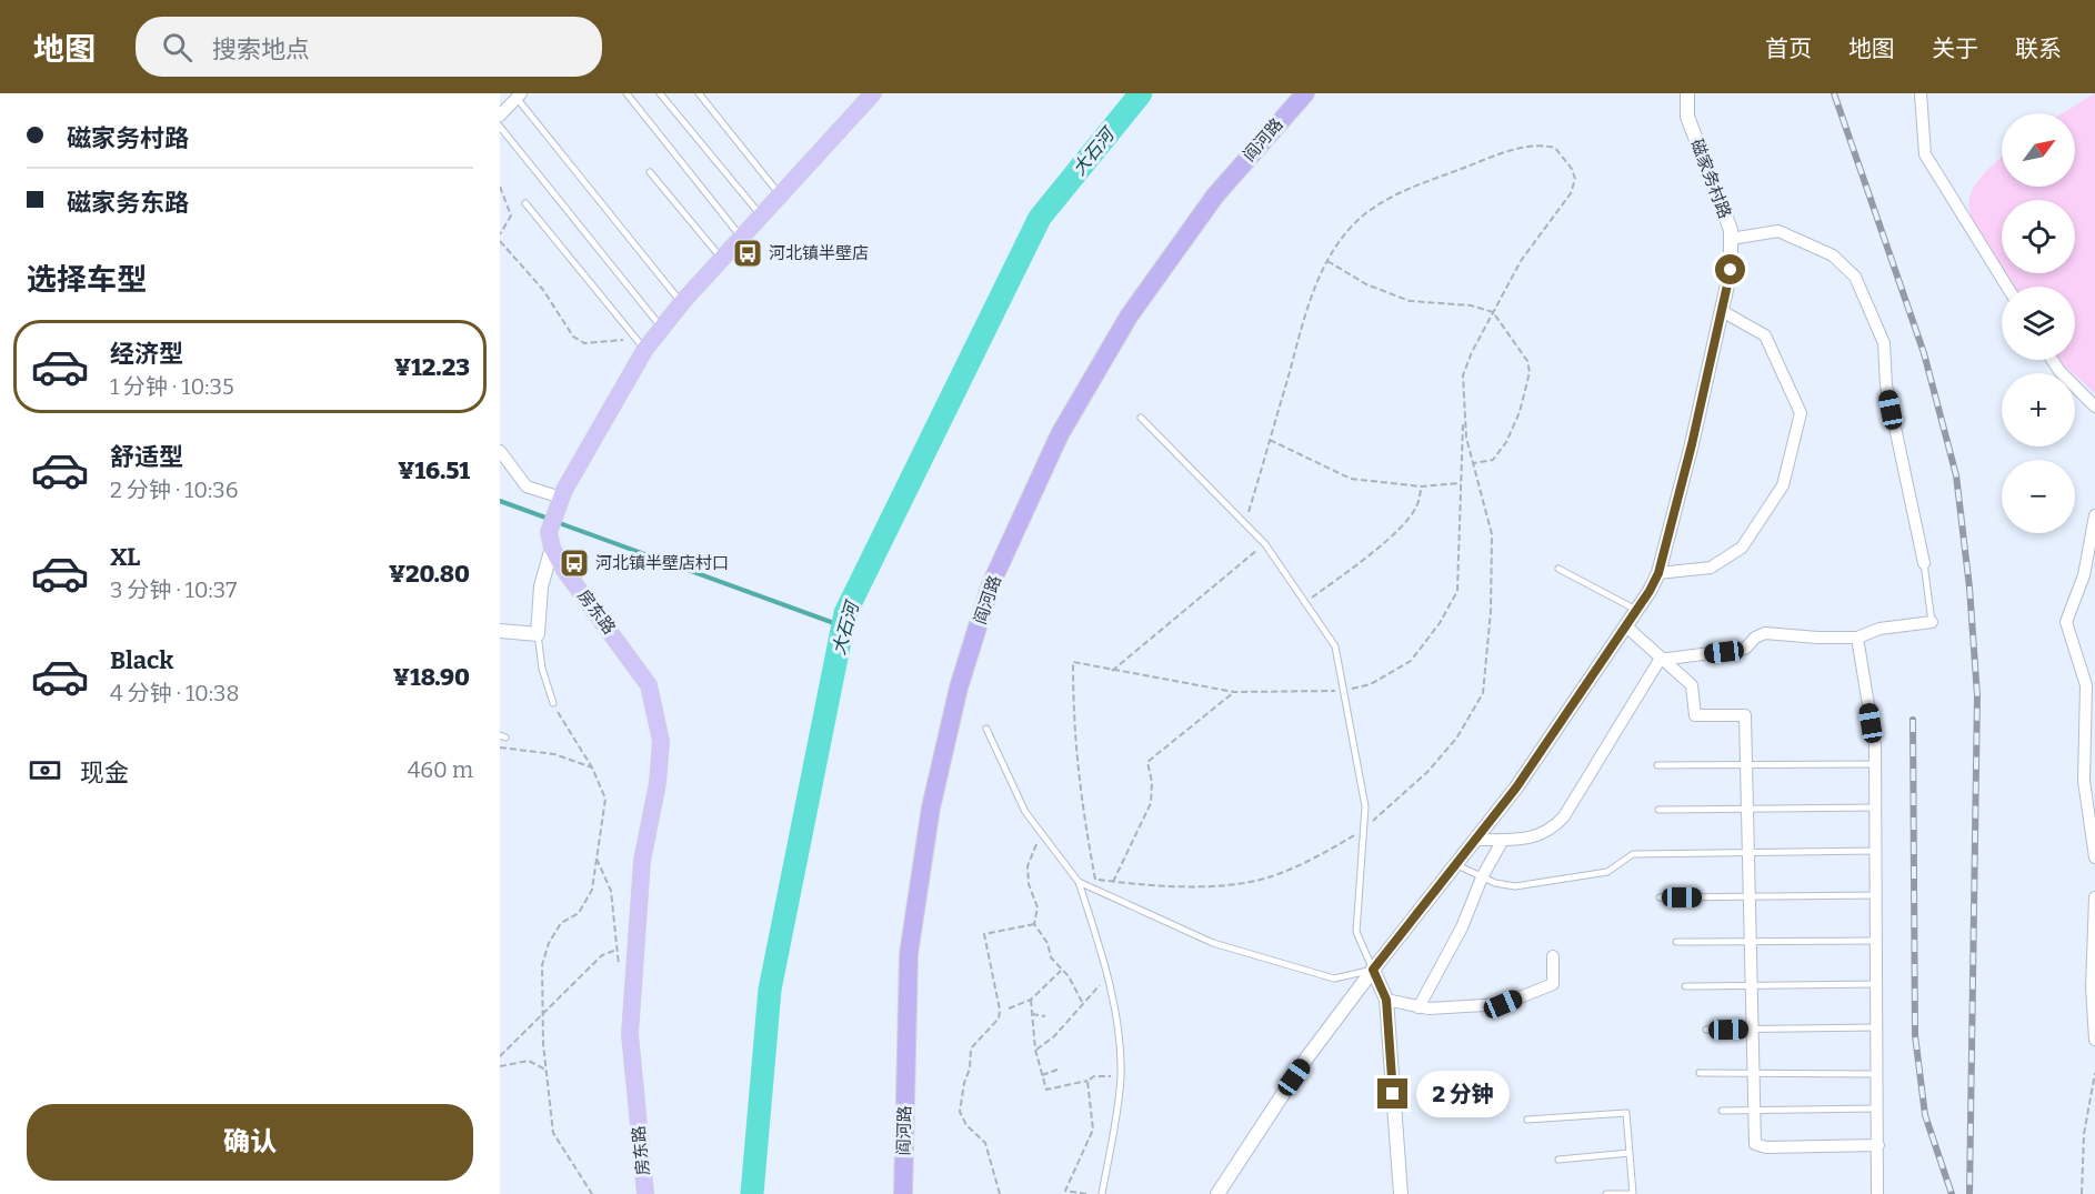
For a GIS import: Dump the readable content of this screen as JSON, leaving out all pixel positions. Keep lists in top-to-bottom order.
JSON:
{
  "streets": {
    "highway": ["阎河路"],
    "main road": ["房东路"],
    "street": ["磁家务村路"]
  },
  "water": ["大石河"],
  "places": {
    "bus stop": ["河北镇半壁店", "河北镇半壁店村口"]
  },
  "north": "top right",
  "page": {
    "header": "地图",
    "search": "搜索地点",
    "nav": [
      "首页",
      "地图",
      "关于",
      "联系"
    ],
    "banner": ["磁家务村路", "磁家务东路"],
    "map_buttons": ["+", "−"],
    "heading": "选择车型",
    "list": [
      {
        "name": "经济型",
        "note": "1 分钟 · 10:35",
        "value": "¥12.23"
      },
      {
        "name": "舒适型",
        "note": "2 分钟 · 10:36",
        "value": "¥16.51"
      },
      {
        "name": "XL",
        "note": "3 分钟 · 10:37",
        "value": "¥20.80"
      },
      {
        "name": "Black",
        "note": "4 分钟 · 10:38",
        "value": "¥18.90"
      }
    ],
    "pay": ["现金", "460 m"],
    "bubble": "2 分钟",
    "buttons": "确认"
  }
}
